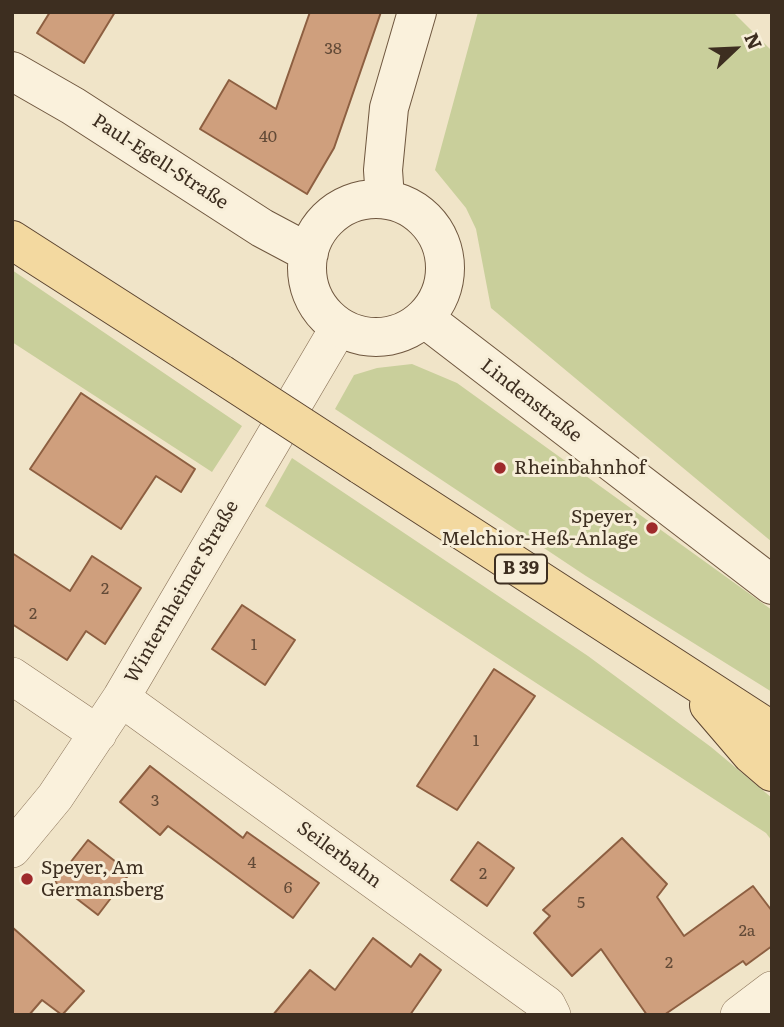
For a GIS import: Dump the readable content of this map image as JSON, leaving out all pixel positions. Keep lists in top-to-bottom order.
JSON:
{
  "streets": {
    "main road": ["B 39"],
    "street": [
      "Paul-Egell-Straße",
      "Lindenstraße",
      "Winternheimer Straße",
      "Seilerbahn"
    ]
  },
  "crossings": [
    ["Paul-Egell-Straße", "Lindenstraße"],
    ["Paul-Egell-Straße", "Winternheimer Straße"],
    ["Lindenstraße", "Winternheimer Straße"],
    ["Winternheimer Straße", "Seilerbahn"]
  ],
  "places": ["Rheinbahnhof", "Speyer, Melchior-Heß-Anlage", "Speyer, Am Germansberg"],
  "house_numbers": [
    "38",
    "40",
    "2",
    "2",
    "1",
    "1",
    "3",
    "4",
    "2",
    "6",
    "5",
    "2a",
    "2"
  ],
  "north": "top right"
}
